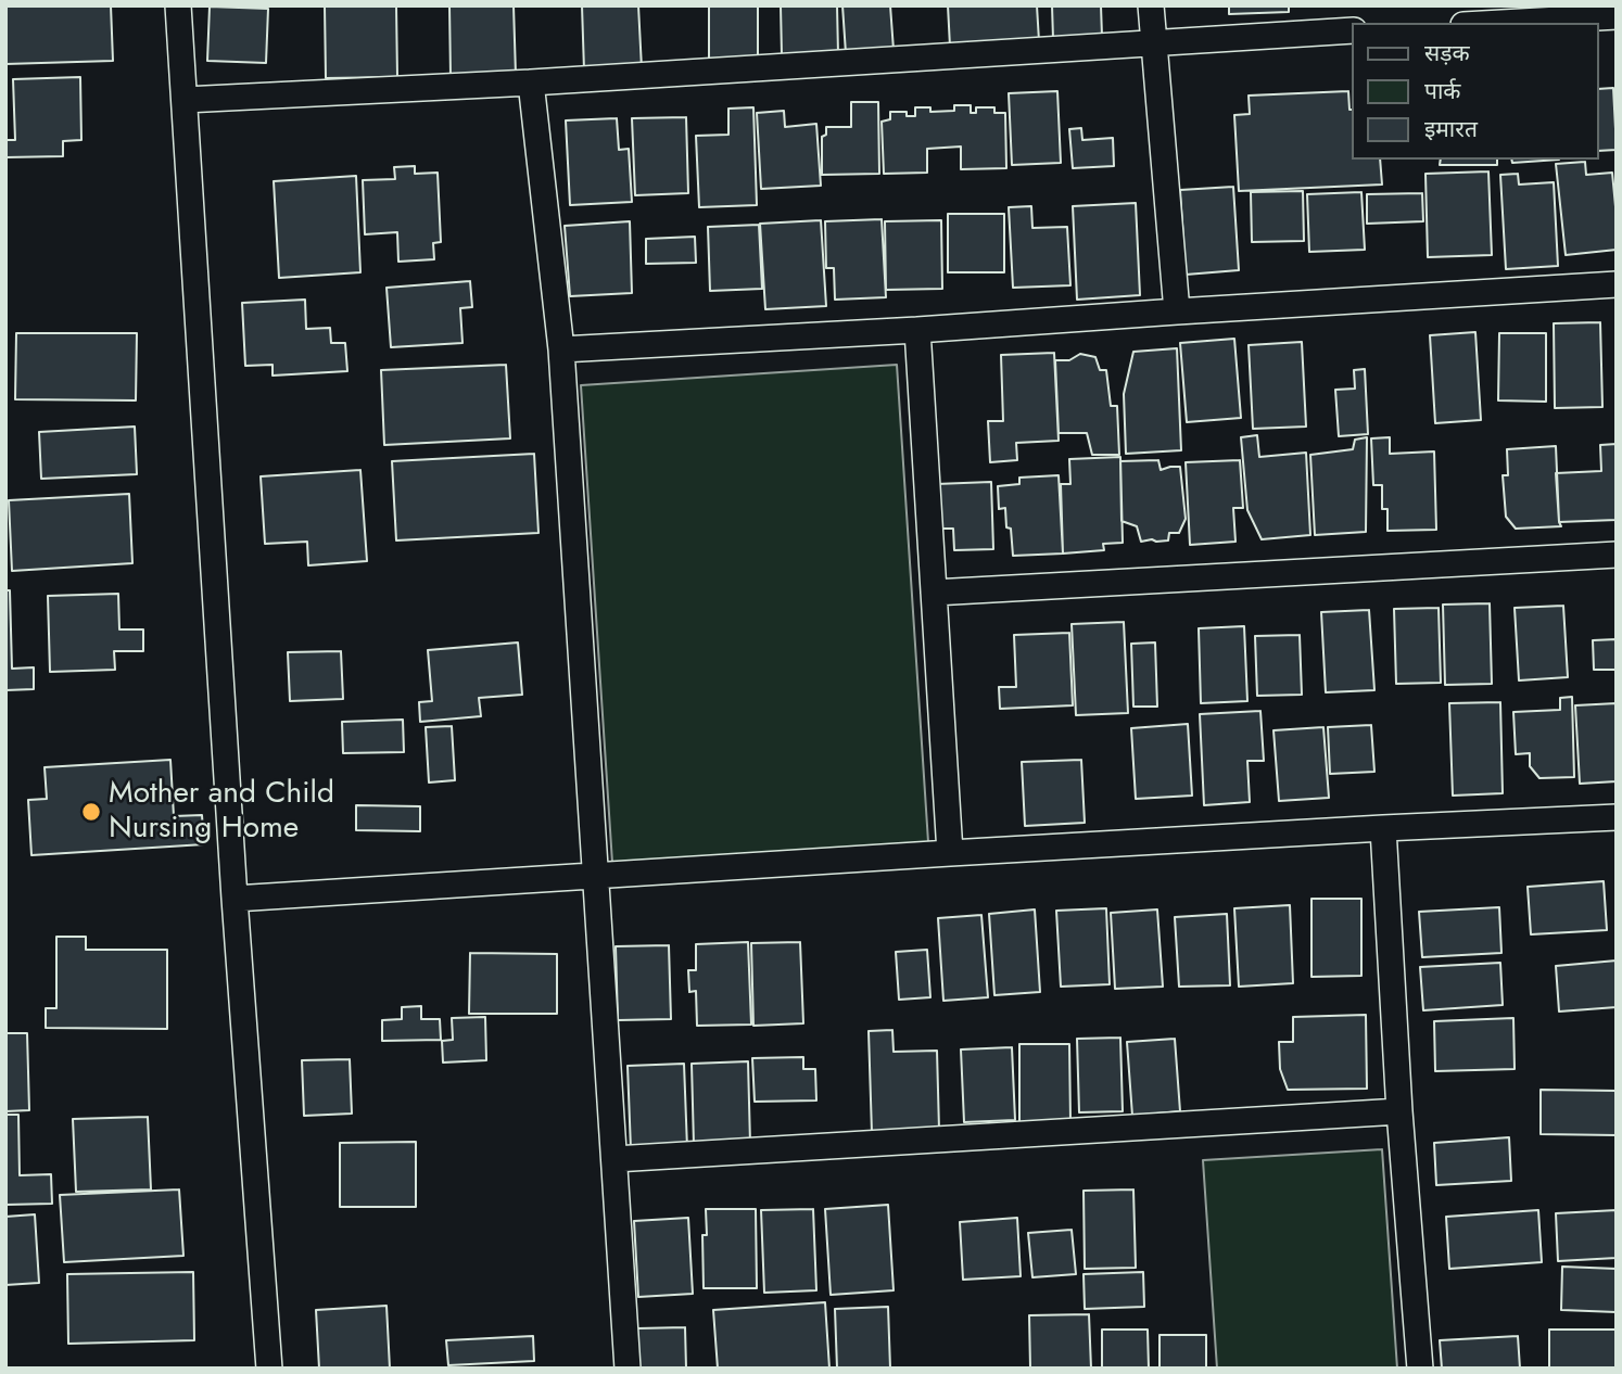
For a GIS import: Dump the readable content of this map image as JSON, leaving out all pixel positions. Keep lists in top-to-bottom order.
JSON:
{
  "places": ["Mother and Child Nursing Home"],
  "legend": ["सड़क", "पार्क", "इमारत"]
}
